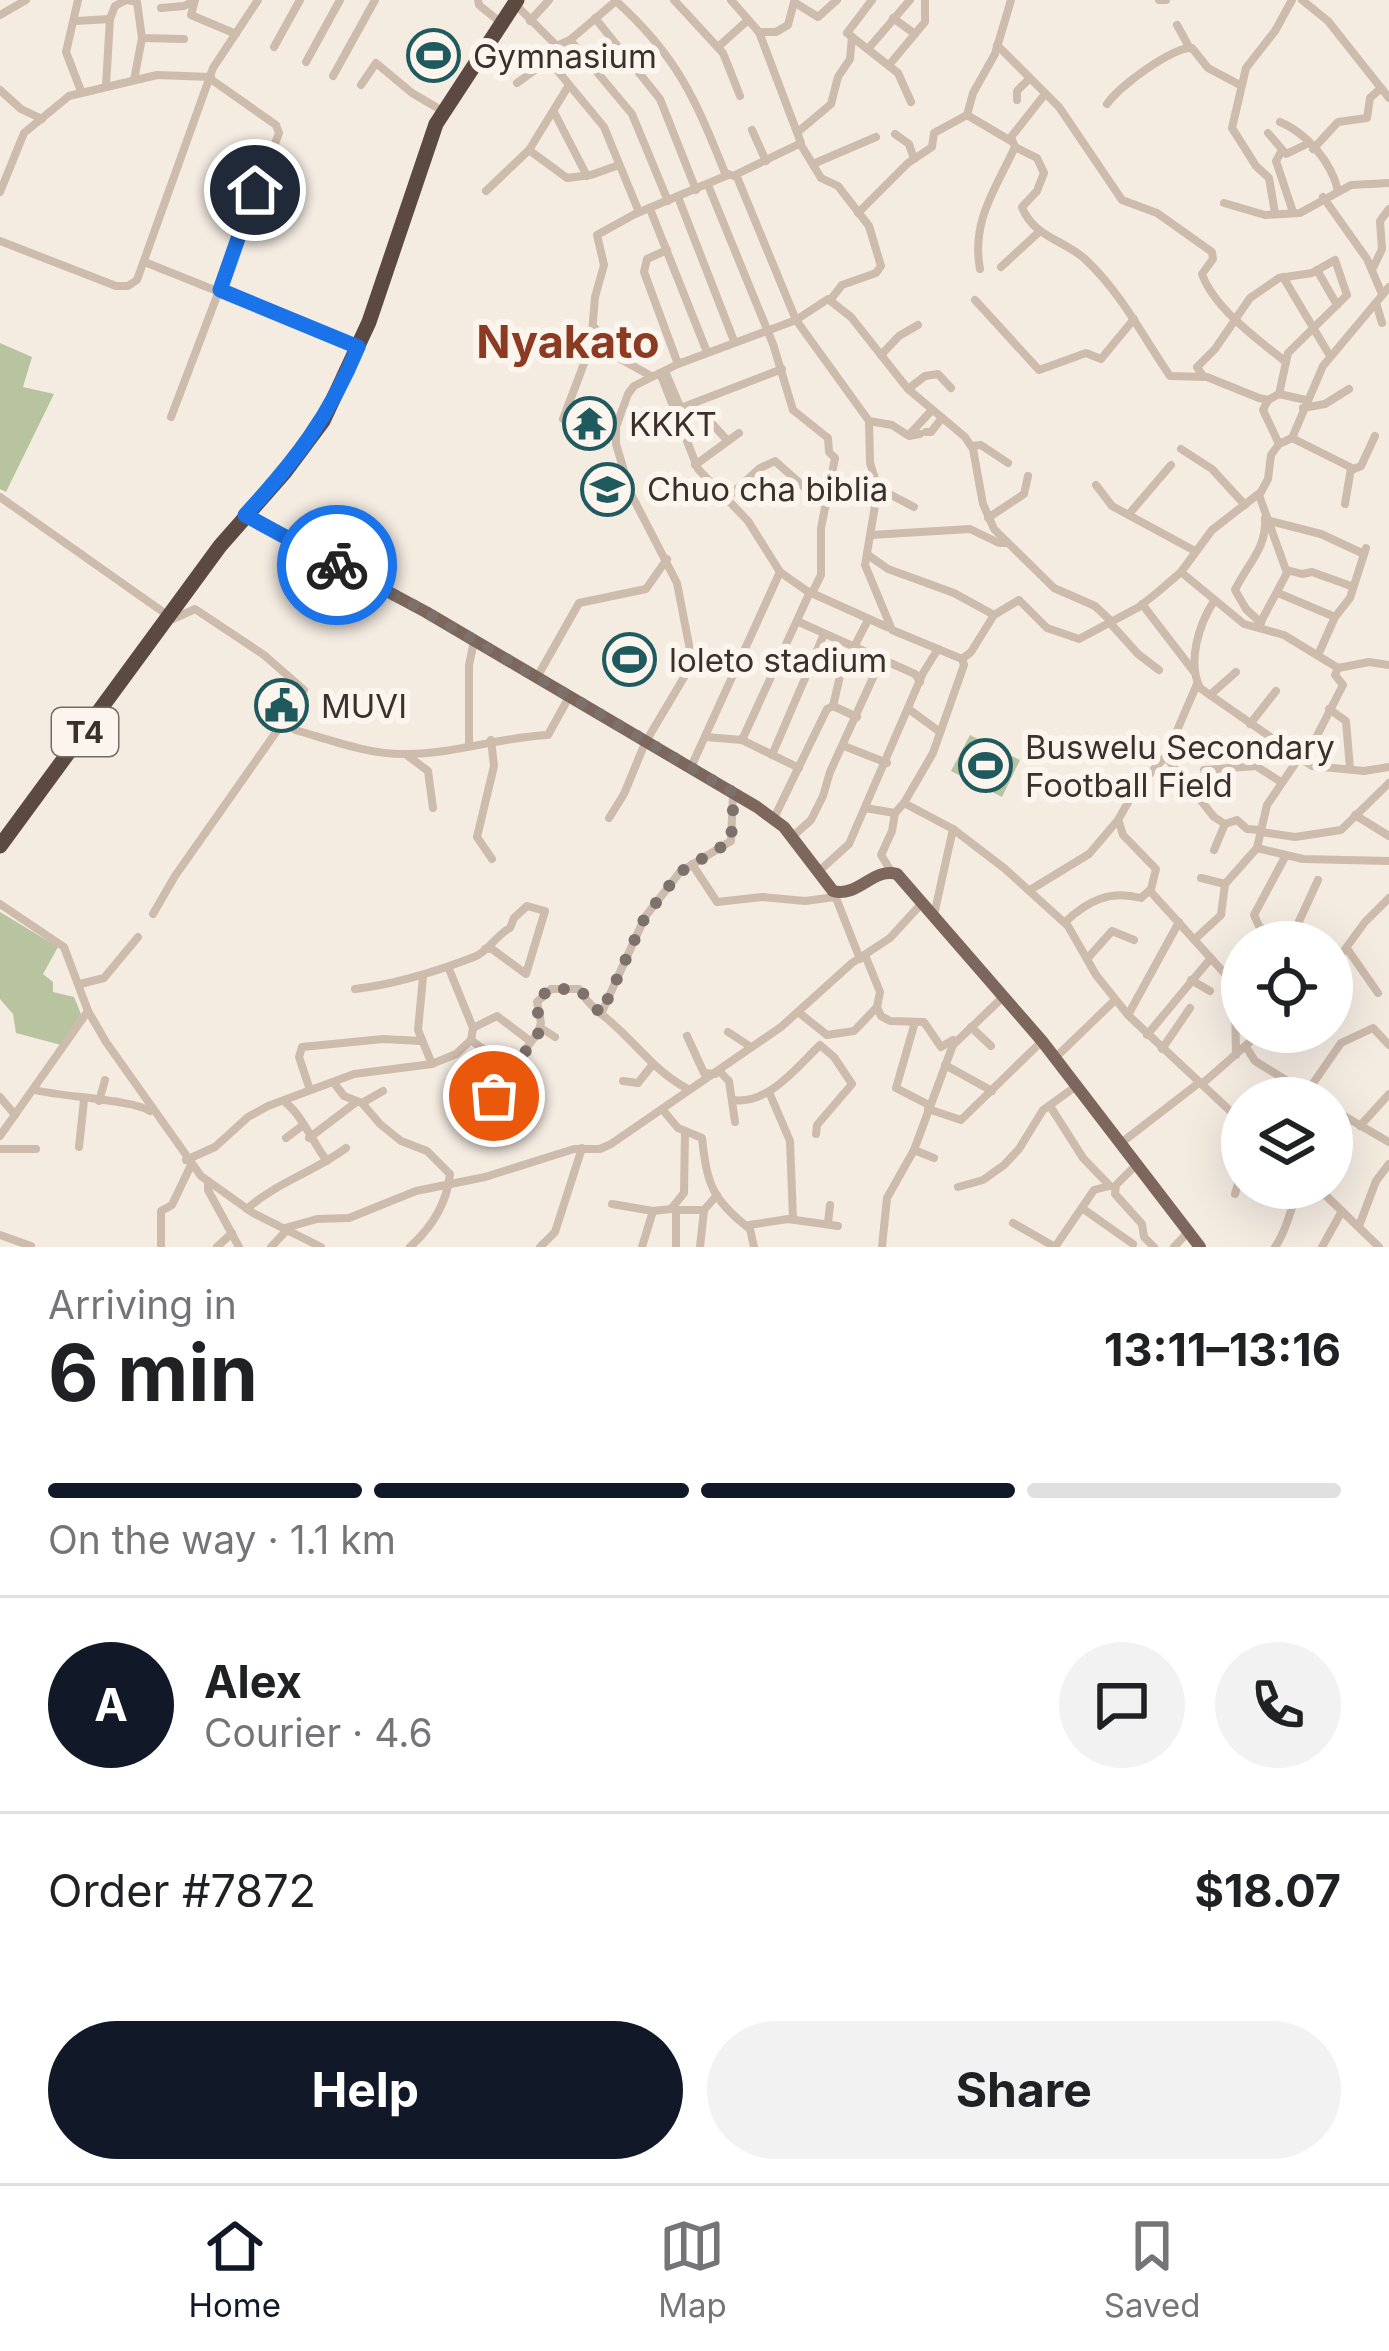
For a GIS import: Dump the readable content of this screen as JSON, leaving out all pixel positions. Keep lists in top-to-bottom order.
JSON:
{
  "streets": {
    "highway": ["T4"]
  },
  "districts": ["Nyakato"],
  "places": {
    "sports": ["Gymnasium", "loleto stadium", "Buswelu Secondary Football Field"],
    "temple": ["KKKT"],
    "school or university": ["Chuo cha biblia"],
    "public building": ["MUVI"]
  },
  "page": {
    "heading": ["6 min", "Arriving in", "13:11–13:16"],
    "panel": [
      "Alex",
      "Courier · 4.6",
      "Order #7872",
      "$18.07"
    ],
    "bar": "On the way · 1.1 km",
    "round": "A",
    "buttons": ["Help", "Share"],
    "tabs": ["Home", "Map", "Saved"]
  }
}
